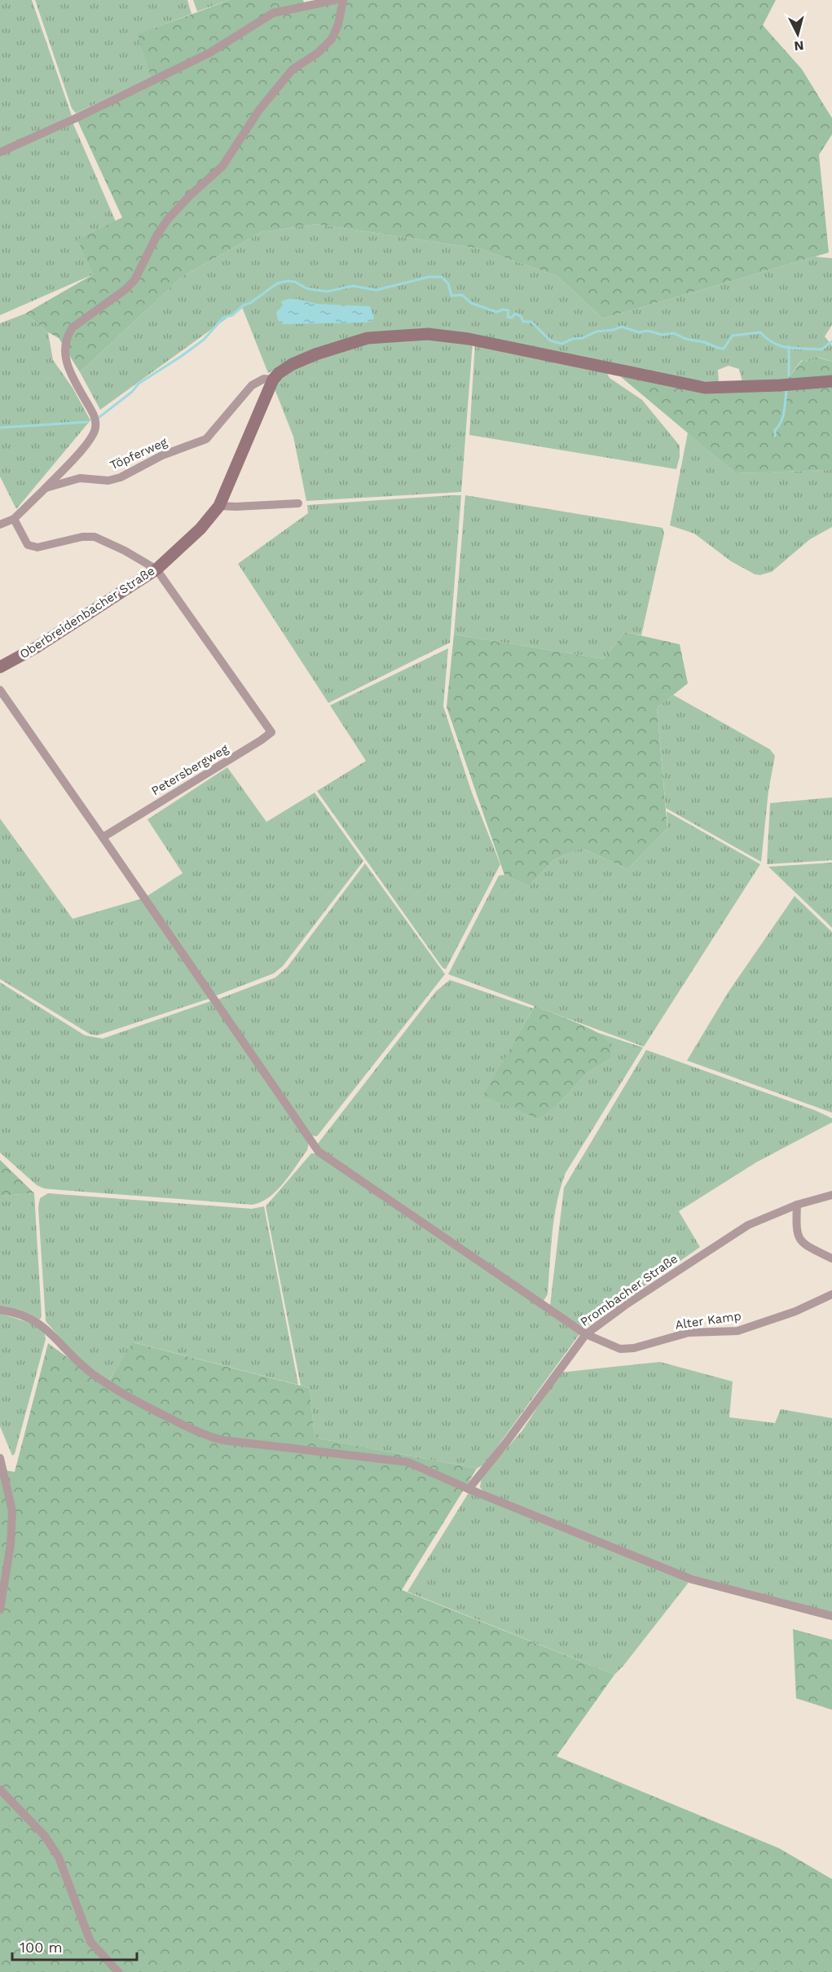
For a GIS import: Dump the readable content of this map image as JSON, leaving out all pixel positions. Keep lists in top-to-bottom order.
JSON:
{
  "streets": {
    "street": [
      "Töpferweg",
      "Oberbreidenbacher Straße",
      "Petersbergweg",
      "Prombacher Straße",
      "Alter Kamp"
    ]
  },
  "crossings": [
    ["Töpferweg", "Oberbreidenbacher Straße"],
    ["Oberbreidenbacher Straße", "Petersbergweg"],
    ["Petersbergweg", "Alter Kamp"],
    ["Prombacher Straße", "Alter Kamp"]
  ],
  "scale_bar": "100 m",
  "north": "bottom"
}
